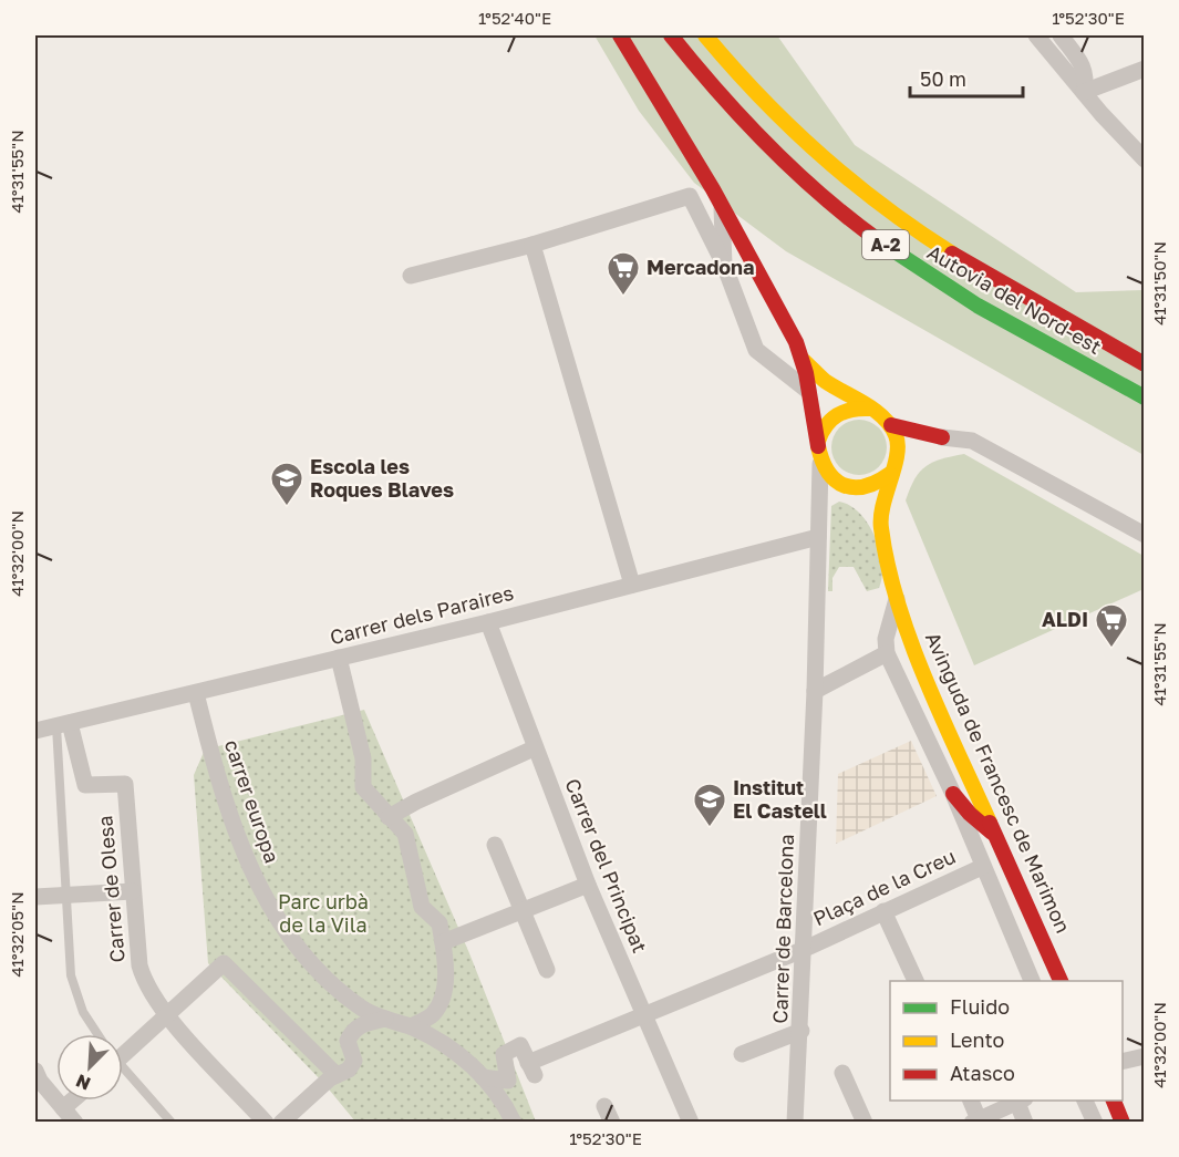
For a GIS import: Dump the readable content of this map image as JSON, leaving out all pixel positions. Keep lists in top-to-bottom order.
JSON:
{
  "streets": {
    "main road": ["A-2", "Autovia del Nord-est", "Avinguda de Francesc de Marimon"],
    "street": [
      "Carrer dels Paraires",
      "carrer europa",
      "Carrer del Principat",
      "Plaça de la Creu",
      "Carrer de Olesa",
      "Carrer de Barcelona"
    ]
  },
  "crossings": [
    ["Carrer dels Paraires", "carrer europa"],
    ["Carrer dels Paraires", "Carrer del Principat"],
    ["Carrer dels Paraires", "Carrer de Olesa"],
    ["Carrer dels Paraires", "Carrer de Barcelona"],
    ["carrer europa", "Plaça de la Creu"],
    ["Carrer del Principat", "Plaça de la Creu"],
    ["Plaça de la Creu", "Carrer de Barcelona"]
  ],
  "parks": ["Parc urbà de la Vila"],
  "places": {
    "supermarket": ["Mercadona", "ALDI"],
    "school or university": ["Escola les Roques Blaves", "Institut El Castell"]
  },
  "legend": ["Fluido", "Lento", "Atasco"],
  "scale_bar": "50 m",
  "north": "bottom left",
  "coordinates": [
    "1°52'40\"E",
    "1°52'30\"E",
    "41°31'55\"N",
    "41°31'50\"N",
    "41°32'00\"N",
    "41°32'05\"N"
  ]
}
